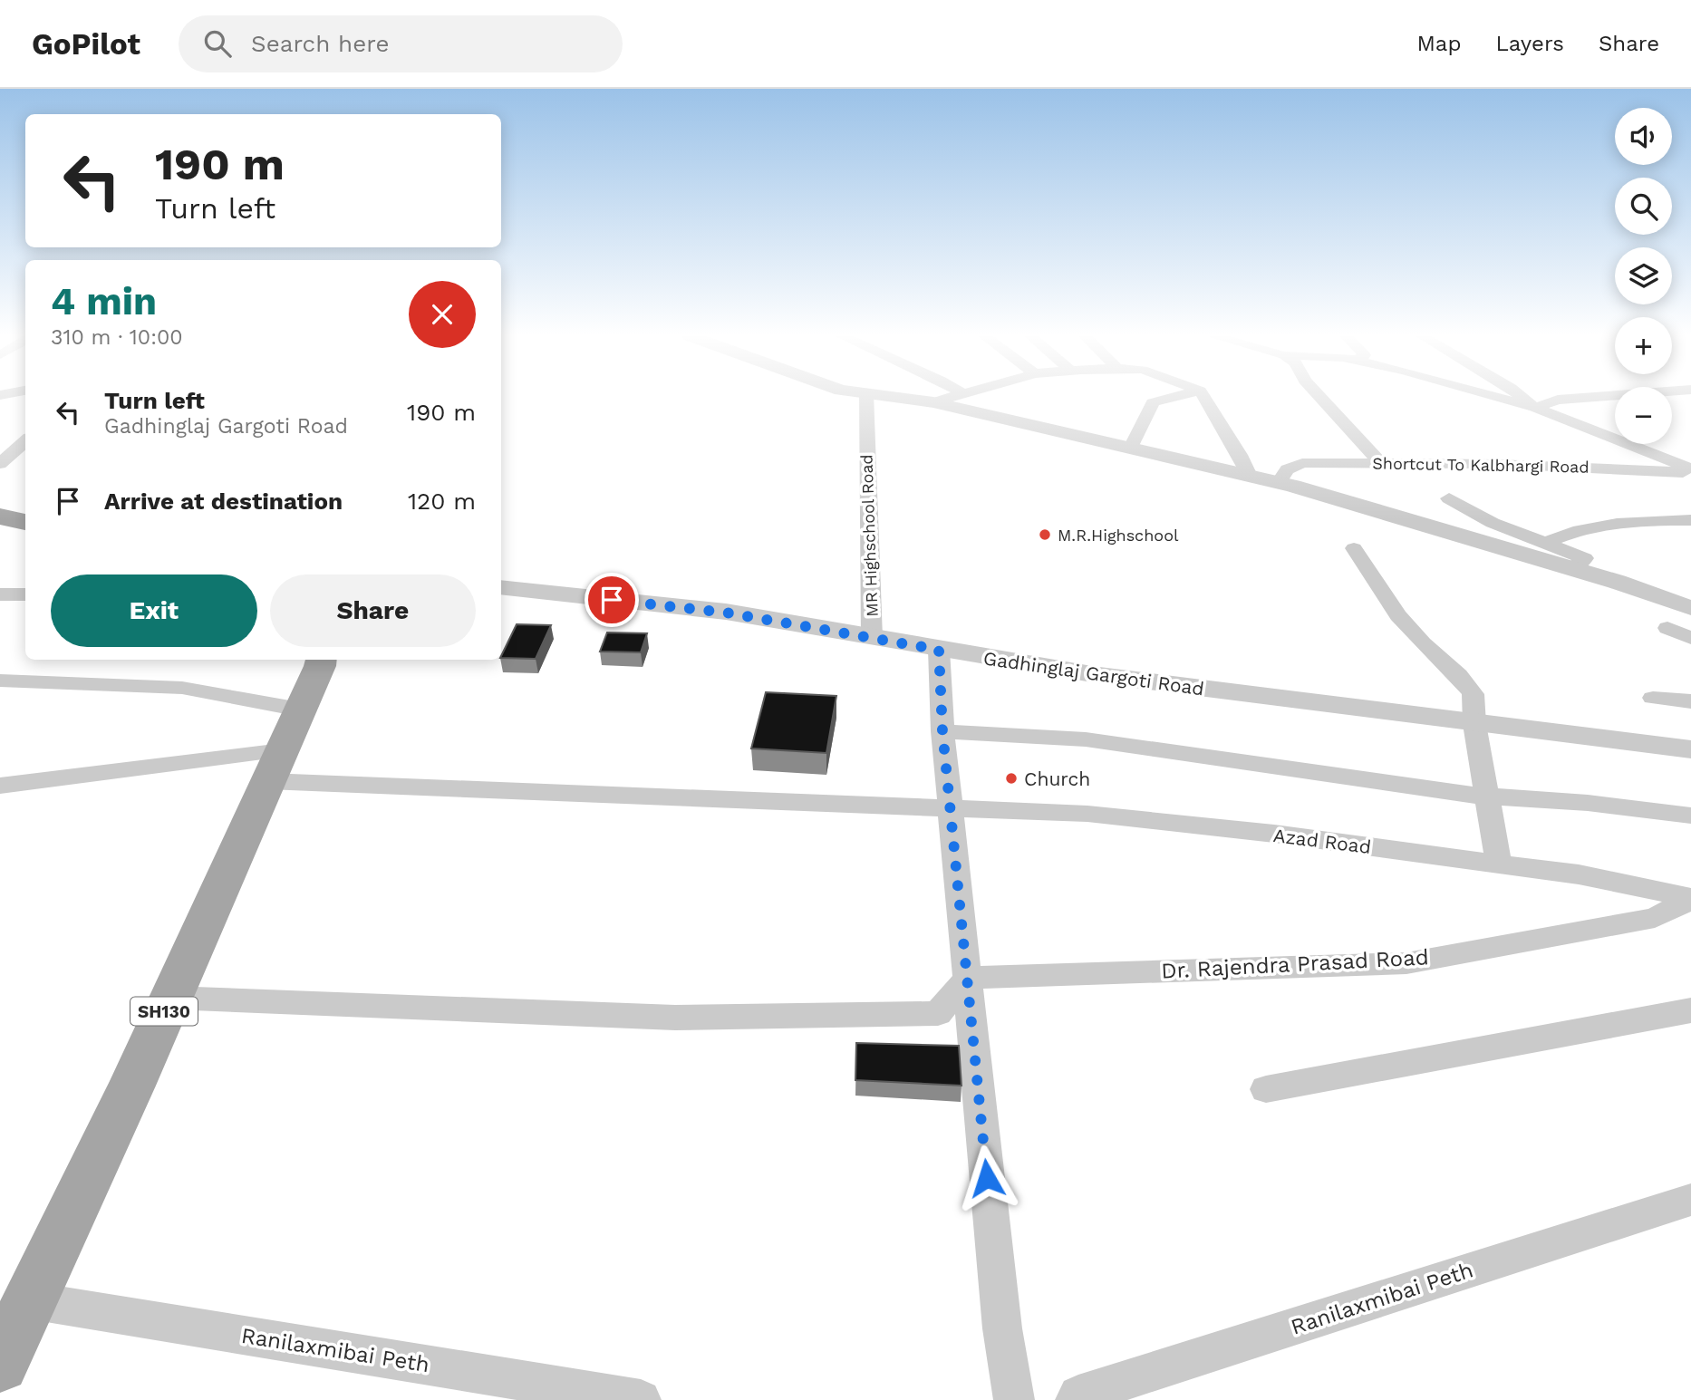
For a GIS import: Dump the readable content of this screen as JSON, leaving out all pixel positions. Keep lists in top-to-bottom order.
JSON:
{
  "streets": {
    "main road": ["SH130"],
    "street": [
      "Shortcut To Kalbhargi Road",
      "MR Highschool Road",
      "Gadhinglaj Gargoti Road",
      "Azad Road",
      "Dr. Rajendra Prasad Road",
      "Ranilaxmibai Peth"
    ]
  },
  "crossings": [
    ["MR Highschool Road", "Gadhinglaj Gargoti Road"],
    ["Azad Road", "Dr. Rajendra Prasad Road"],
    ["Azad Road", "SH130"],
    ["SH130", "Ranilaxmibai Peth"]
  ],
  "places": ["M.R.Highschool", "Church"],
  "page": {
    "header": "GoPilot",
    "search": "Search here",
    "nav": ["Map", "Layers", "Share"],
    "map_buttons": ["+", "−"],
    "turn": ["190 m", "Turn left"],
    "heading": ["4 min", "310 m · 10:00"],
    "list": [
      {
        "name": "Turn left",
        "note": "Gadhinglaj Gargoti Road",
        "value": "190 m"
      },
      {
        "name": "Arrive at destination",
        "value": "120 m"
      }
    ],
    "buttons": ["Exit", "Share"]
  }
}
